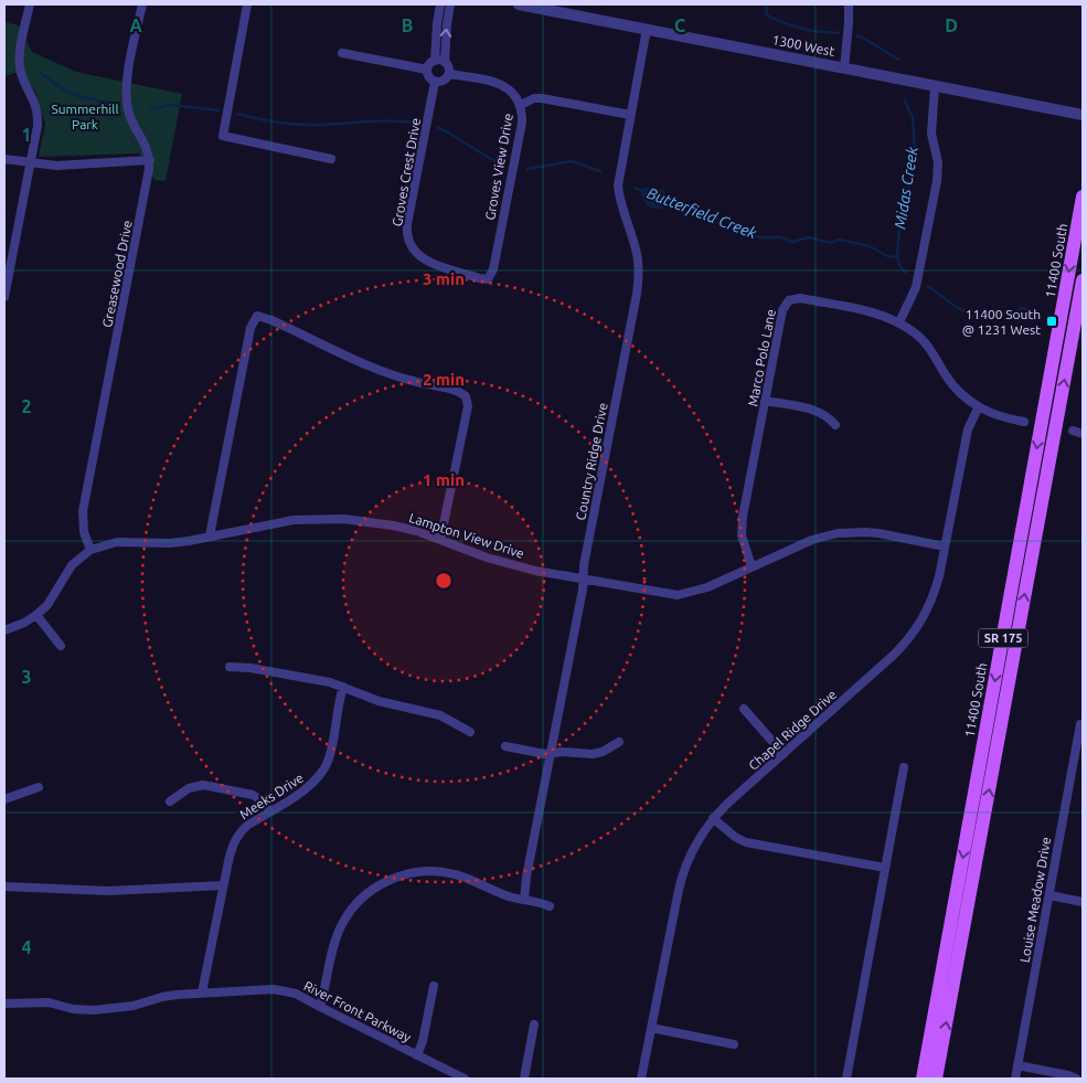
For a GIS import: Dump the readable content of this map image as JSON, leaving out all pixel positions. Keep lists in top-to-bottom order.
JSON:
{
  "streets": {
    "main road": ["11400 South", "SR 175"],
    "street": [
      "1300 West",
      "Groves View Drive",
      "Groves Crest Drive",
      "Greasewood Drive",
      "Marco Polo Lane",
      "Country Ridge Drive",
      "Lampton View Drive",
      "Chapel Ridge Drive",
      "Meeks Drive",
      "Louise Meadow Drive",
      "River Front Parkway"
    ]
  },
  "crossings": [
    ["1300 West", "Country Ridge Drive"],
    ["Groves View Drive", "Groves Crest Drive"],
    ["Greasewood Drive", "Lampton View Drive"],
    ["Marco Polo Lane", "Lampton View Drive"],
    ["Marco Polo Lane", "Chapel Ridge Drive"],
    ["Country Ridge Drive", "Lampton View Drive"],
    ["Lampton View Drive", "Chapel Ridge Drive"],
    ["Meeks Drive", "River Front Parkway"]
  ],
  "water": ["Midas Creek", "Butterfield Creek"],
  "parks": ["Summerhill Park"],
  "places": {
    "transit": ["11400 South @ 1231 West"]
  },
  "grid": {
    "columns": [
      "A",
      "B",
      "C",
      "D"
    ],
    "rows": [
      "1",
      "2",
      "3",
      "4"
    ]
  },
  "rings": ["3 min", "2 min", "1 min"]
}
